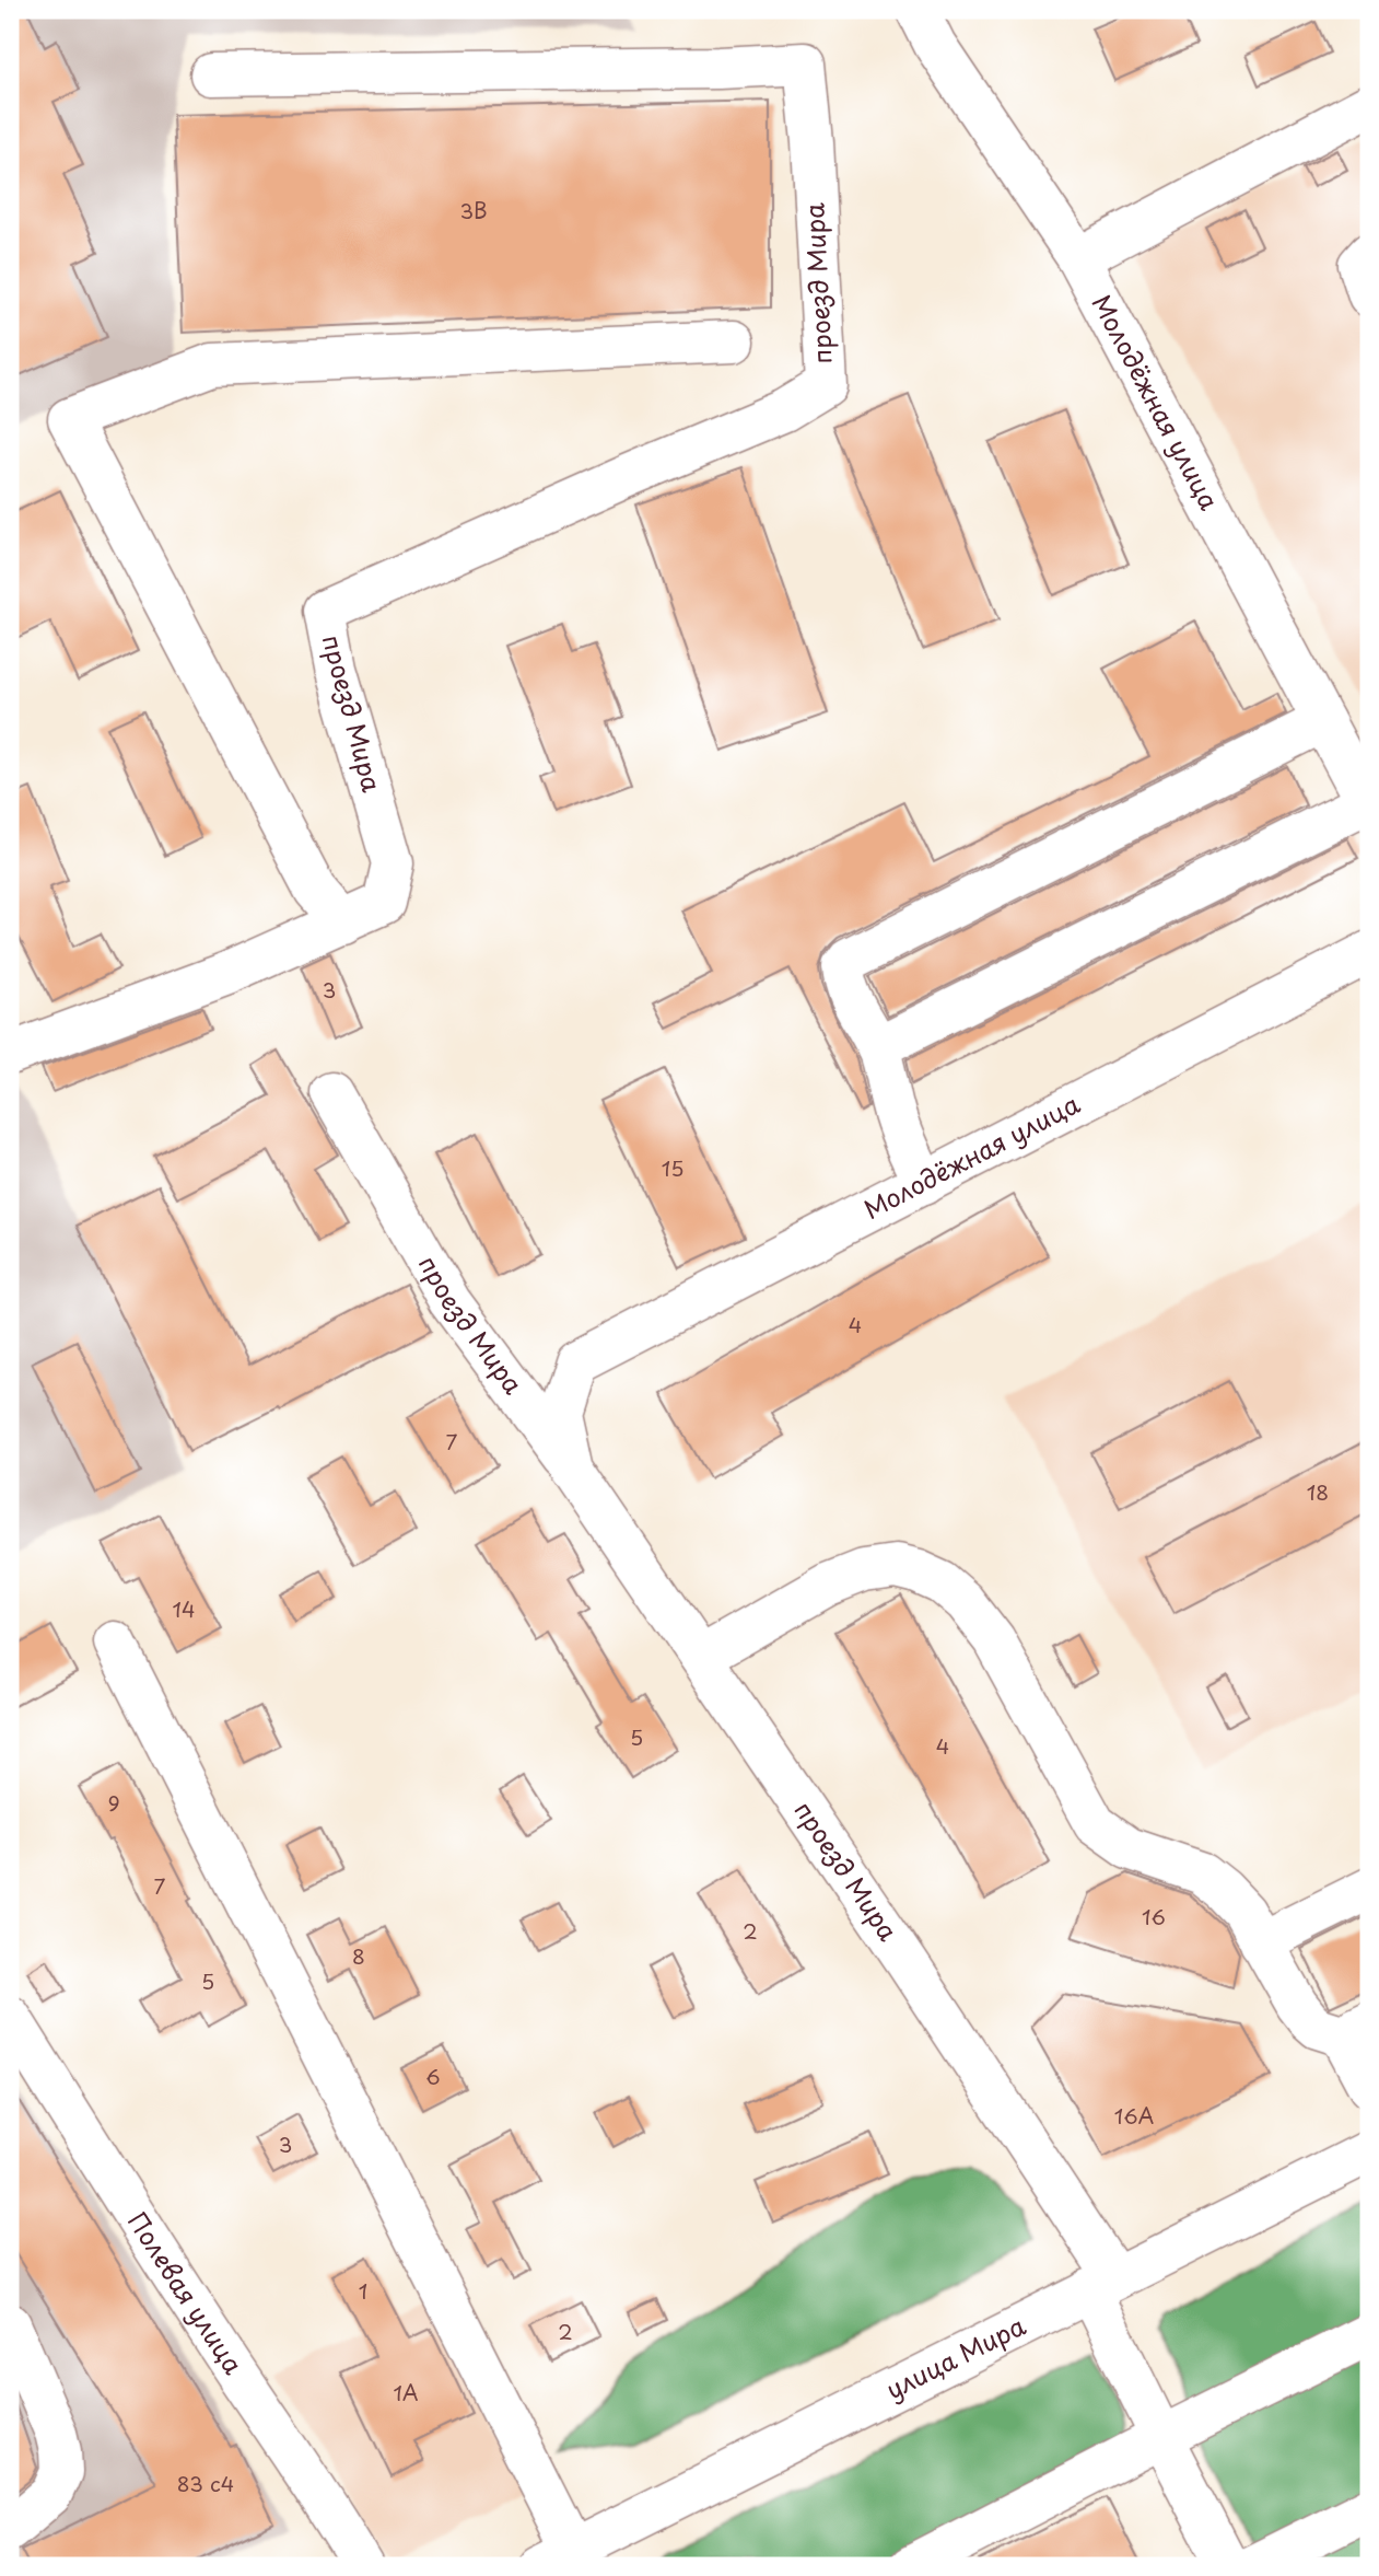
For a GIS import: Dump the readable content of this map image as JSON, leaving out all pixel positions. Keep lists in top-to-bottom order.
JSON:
{
  "streets": {
    "street": [
      "проезд Мира",
      "Молодёжная улица",
      "Полевая улица",
      "улица Мира"
    ]
  },
  "crossings": [
    ["проезд Мира", "Молодёжная улица"],
    ["проезд Мира", "улица Мира"]
  ],
  "house_numbers": [
    "3В",
    "3",
    "15",
    "4",
    "7",
    "18",
    "14",
    "5",
    "4",
    "9",
    "7",
    "16",
    "2",
    "8",
    "5",
    "6",
    "16А",
    "3",
    "1",
    "2",
    "1А",
    "83 с4"
  ]
}
